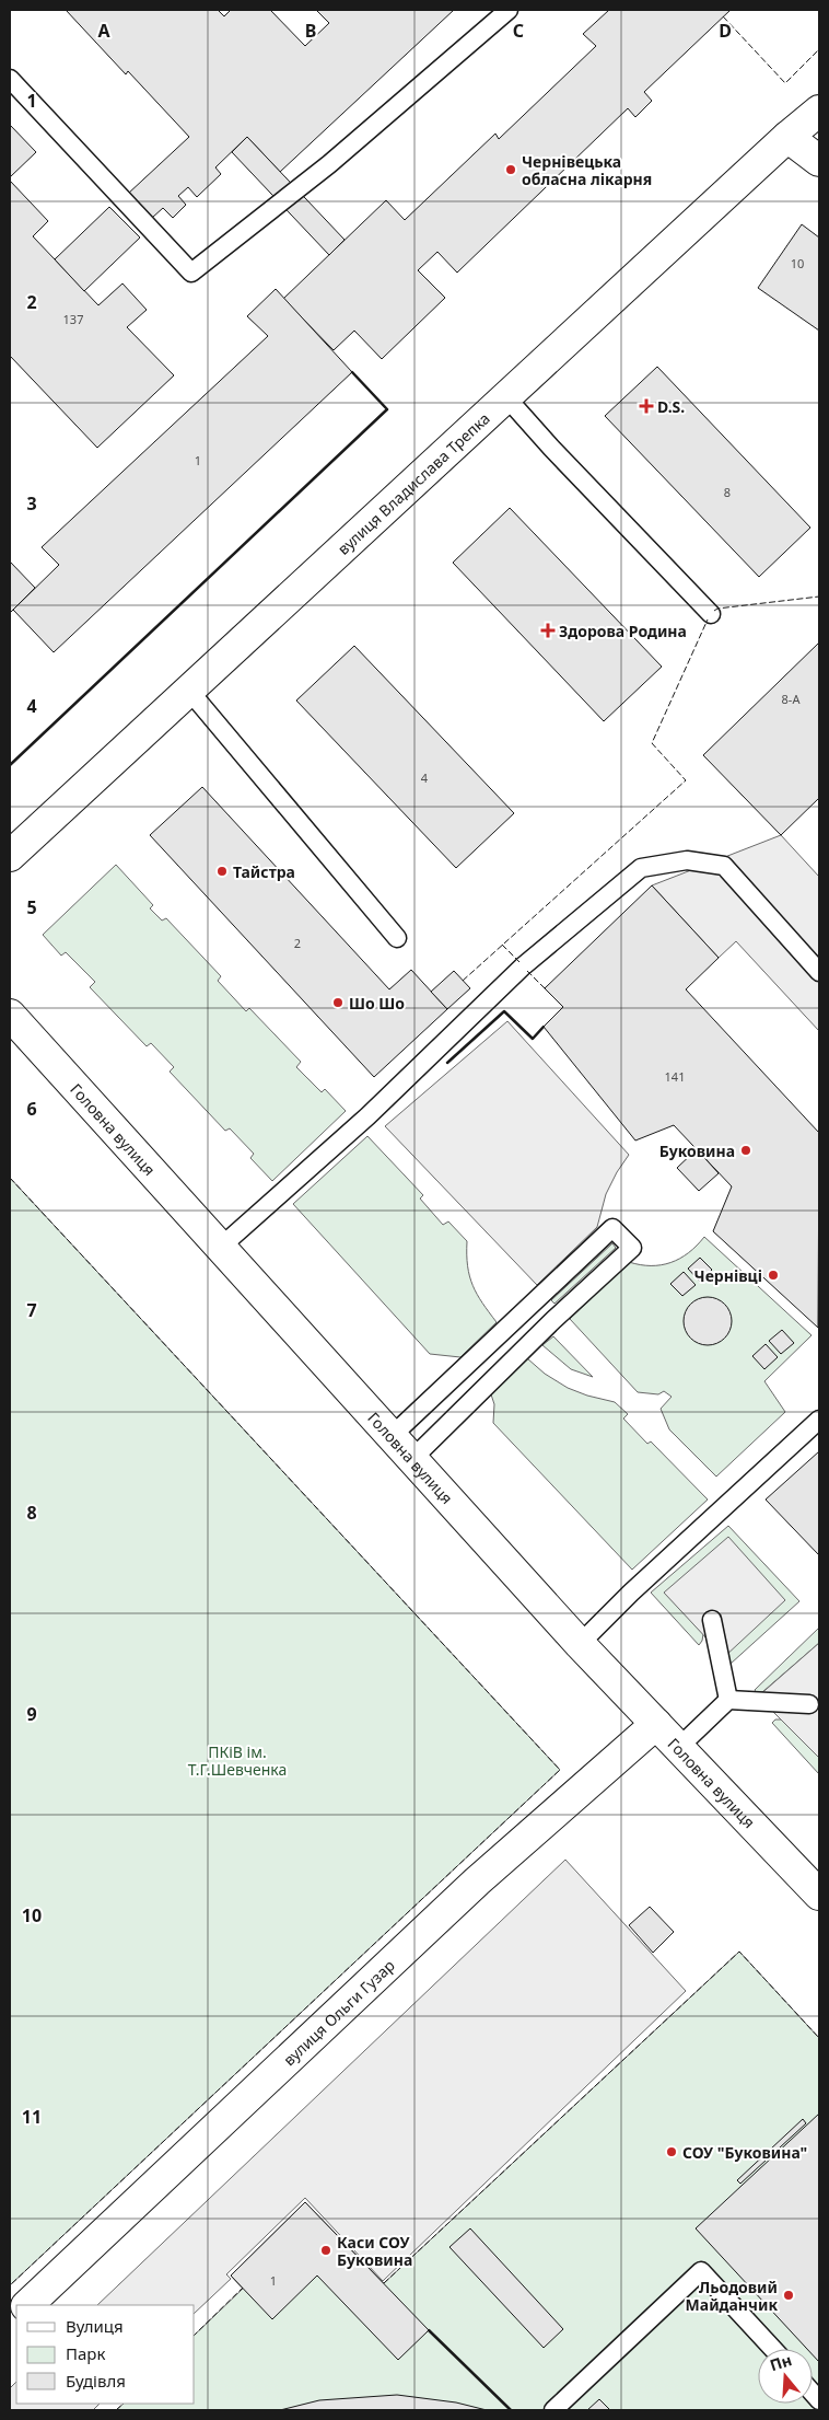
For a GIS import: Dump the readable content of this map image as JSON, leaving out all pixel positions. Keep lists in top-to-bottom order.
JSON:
{
  "streets": {
    "street": ["вулиця Владислава Трепка", "Головна вулиця", "вулиця Ольги Гузар"]
  },
  "crossings": [
    ["Головна вулиця", "вулиця Ольги Гузар"]
  ],
  "parks": ["ПКіВ ім. Т.Г.Шевченка"],
  "places": {
    "other": [
      "Чернівецька обласна лікарня",
      "Тайстра",
      "Шо Шо",
      "Буковина",
      "Чернівці",
      "СОУ \"Буковина\"",
      "Каси СОУ Буковина",
      "Льодовий Майданчик"
    ],
    "health": ["D.S.", "Здорова Родина"]
  },
  "house_numbers": [
    "10",
    "137",
    "1",
    "8",
    "8-А",
    "4",
    "2",
    "141",
    "1"
  ],
  "legend": ["Вулиця", "Парк", "Будівля"],
  "north": "top",
  "grid": {
    "columns": [
      "A",
      "B",
      "C",
      "D"
    ],
    "rows": [
      "1",
      "2",
      "3",
      "4",
      "5",
      "6",
      "7",
      "8",
      "9",
      "10",
      "11"
    ]
  }
}
